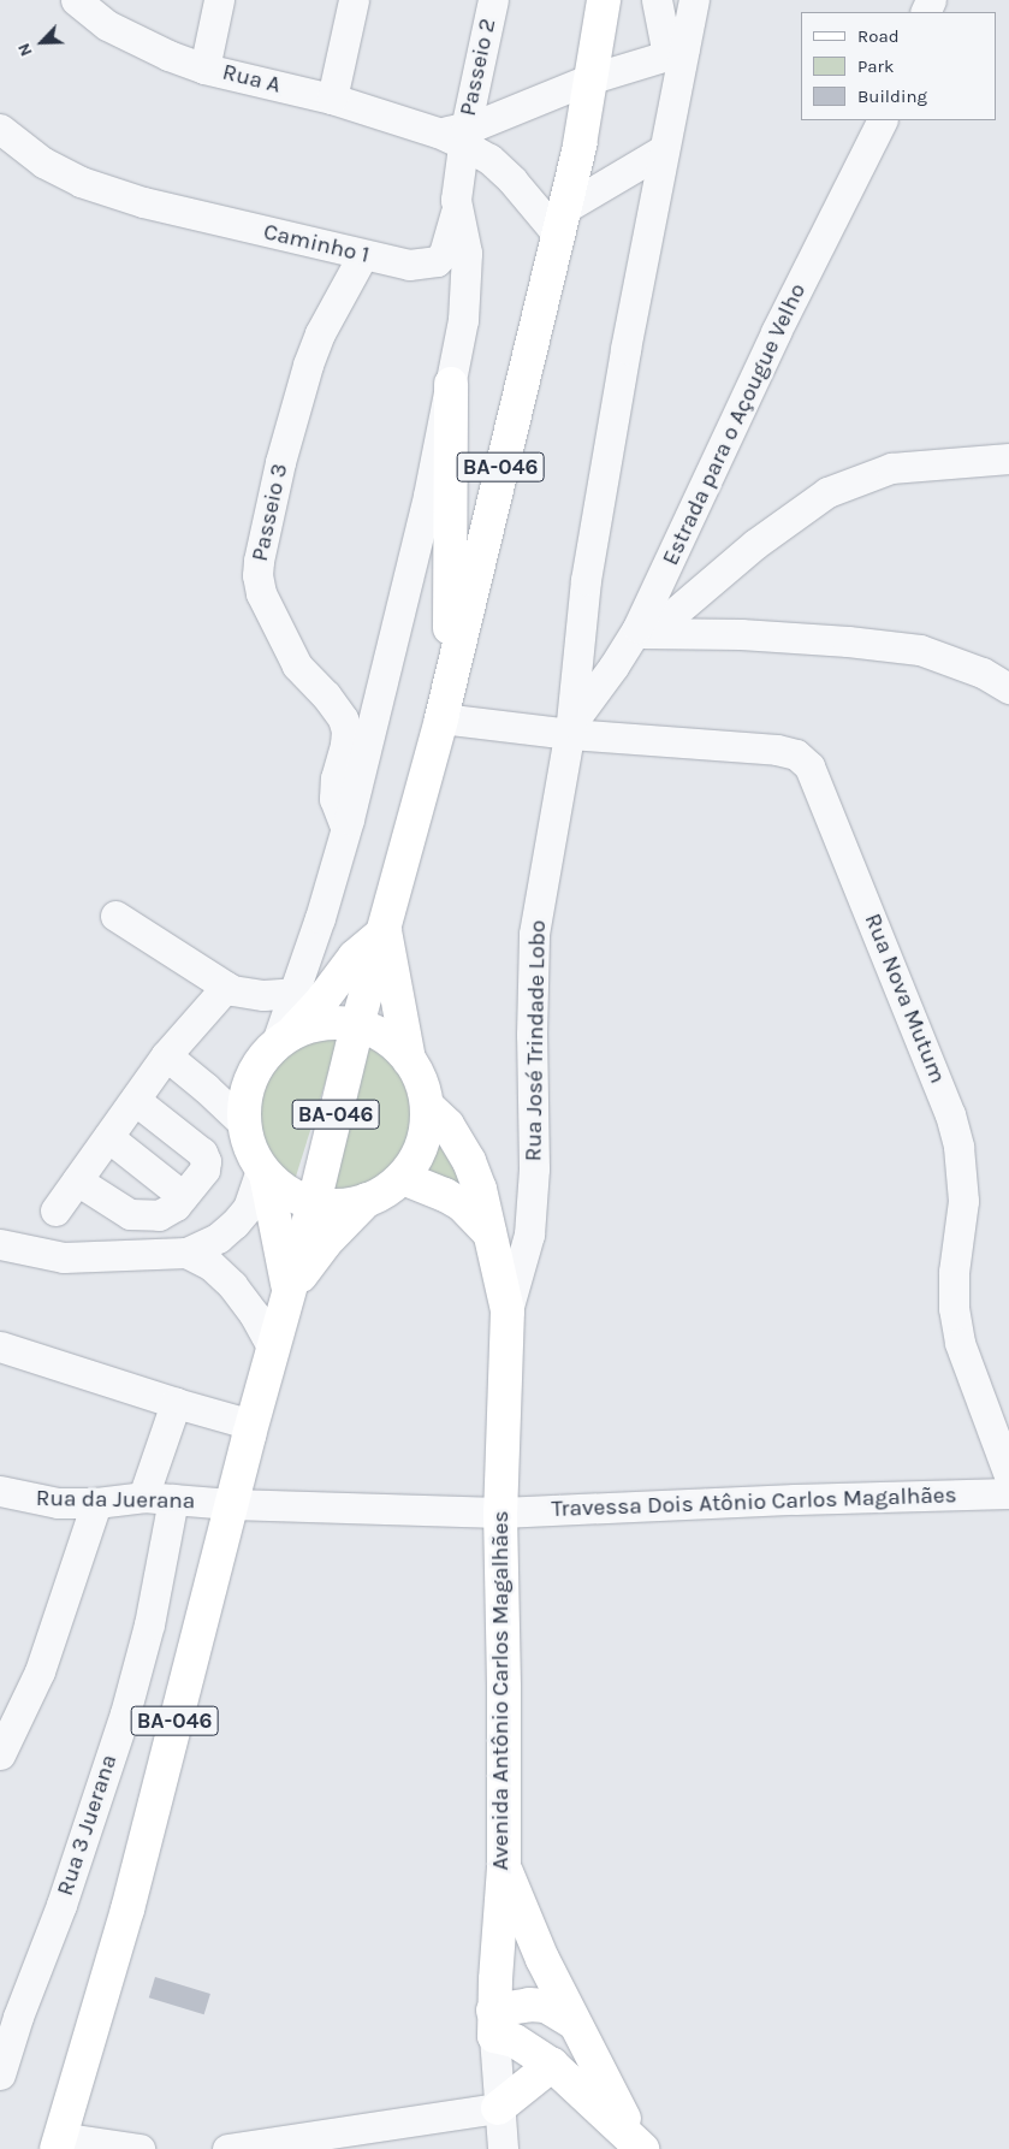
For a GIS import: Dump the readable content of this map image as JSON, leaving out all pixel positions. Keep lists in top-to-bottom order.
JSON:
{
  "streets": {
    "main road": ["BA-046", "Avenida Antônio Carlos Magalhães"],
    "street": [
      "Passeio 2",
      "Rua A",
      "Caminho 1",
      "Estrada para o Açougue Velho",
      "Passeio 3",
      "Rua Nova Mutum",
      "Rua José Trindade Lobo",
      "Rua da Juerana",
      "Travessa Dois Atônio Carlos Magalhães",
      "Rua 3 Juerana"
    ]
  },
  "crossings": [
    ["Passeio 2", "Rua A"],
    ["Passeio 2", "Caminho 1"],
    ["Rua A", "BA-046"],
    ["Caminho 1", "Passeio 3"],
    ["Estrada para o Açougue Velho", "Rua Nova Mutum"],
    ["Estrada para o Açougue Velho", "Rua José Trindade Lobo"],
    ["BA-046", "Rua Nova Mutum"],
    ["BA-046", "Rua da Juerana"],
    ["BA-046", "Travessa Dois Atônio Carlos Magalhães"],
    ["Rua Nova Mutum", "Rua José Trindade Lobo"],
    ["Rua José Trindade Lobo", "Avenida Antônio Carlos Magalhães"],
    ["Rua da Juerana", "Travessa Dois Atônio Carlos Magalhães"],
    ["Rua da Juerana", "Rua 3 Juerana"],
    ["Travessa Dois Atônio Carlos Magalhães", "Avenida Antônio Carlos Magalhães"]
  ],
  "legend": ["Road", "Park", "Building"],
  "north": "bottom left"
}
